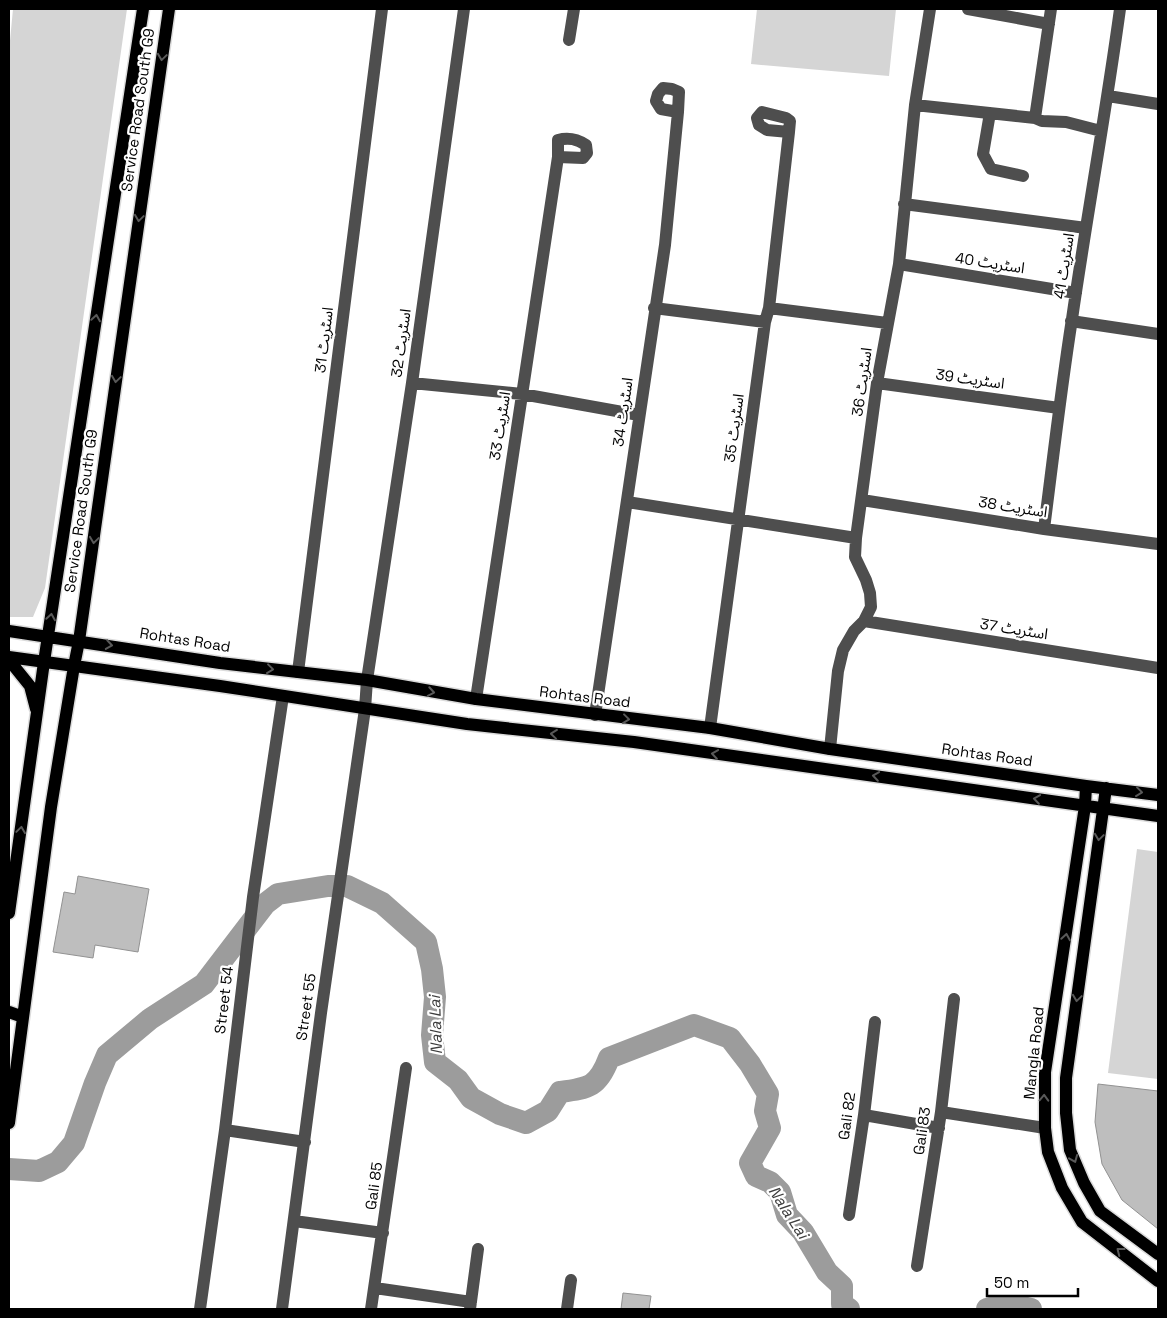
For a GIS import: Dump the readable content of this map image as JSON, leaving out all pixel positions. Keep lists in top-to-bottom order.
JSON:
{
  "streets": {
    "main road": ["Service Road South G9", "Rohtas Road", "Mangla Road"],
    "street": [
      "اسٹریٹ 40",
      "اسٹریٹ 41",
      "اسٹریٹ 31",
      "اسٹریٹ 32",
      "اسٹریٹ 39",
      "اسٹریٹ 36",
      "اسٹریٹ 34",
      "اسٹریٹ 33",
      "اسٹریٹ 35",
      "اسٹریٹ 38",
      "اسٹریٹ 37",
      "Street 54",
      "Street 55",
      "Gali 82",
      "Gali 83",
      "Gali 85"
    ]
  },
  "crossings": [
    ["Service Road South G9", "Rohtas Road"],
    ["اسٹریٹ 40", "اسٹریٹ 41"],
    ["اسٹریٹ 40", "اسٹریٹ 36"],
    ["اسٹریٹ 41", "اسٹریٹ 39"],
    ["اسٹریٹ 41", "اسٹریٹ 38"],
    ["اسٹریٹ 31", "Rohtas Road"],
    ["اسٹریٹ 32", "Rohtas Road"],
    ["اسٹریٹ 32", "Street 55"],
    ["اسٹریٹ 39", "اسٹریٹ 36"],
    ["اسٹریٹ 36", "اسٹریٹ 38"],
    ["اسٹریٹ 36", "اسٹریٹ 37"],
    ["اسٹریٹ 36", "Rohtas Road"],
    ["اسٹریٹ 34", "Rohtas Road"],
    ["اسٹریٹ 33", "Rohtas Road"],
    ["اسٹریٹ 35", "Rohtas Road"],
    ["Rohtas Road", "Mangla Road"]
  ],
  "water": ["Nala Lai"],
  "scale_bar": "50 m"
}
